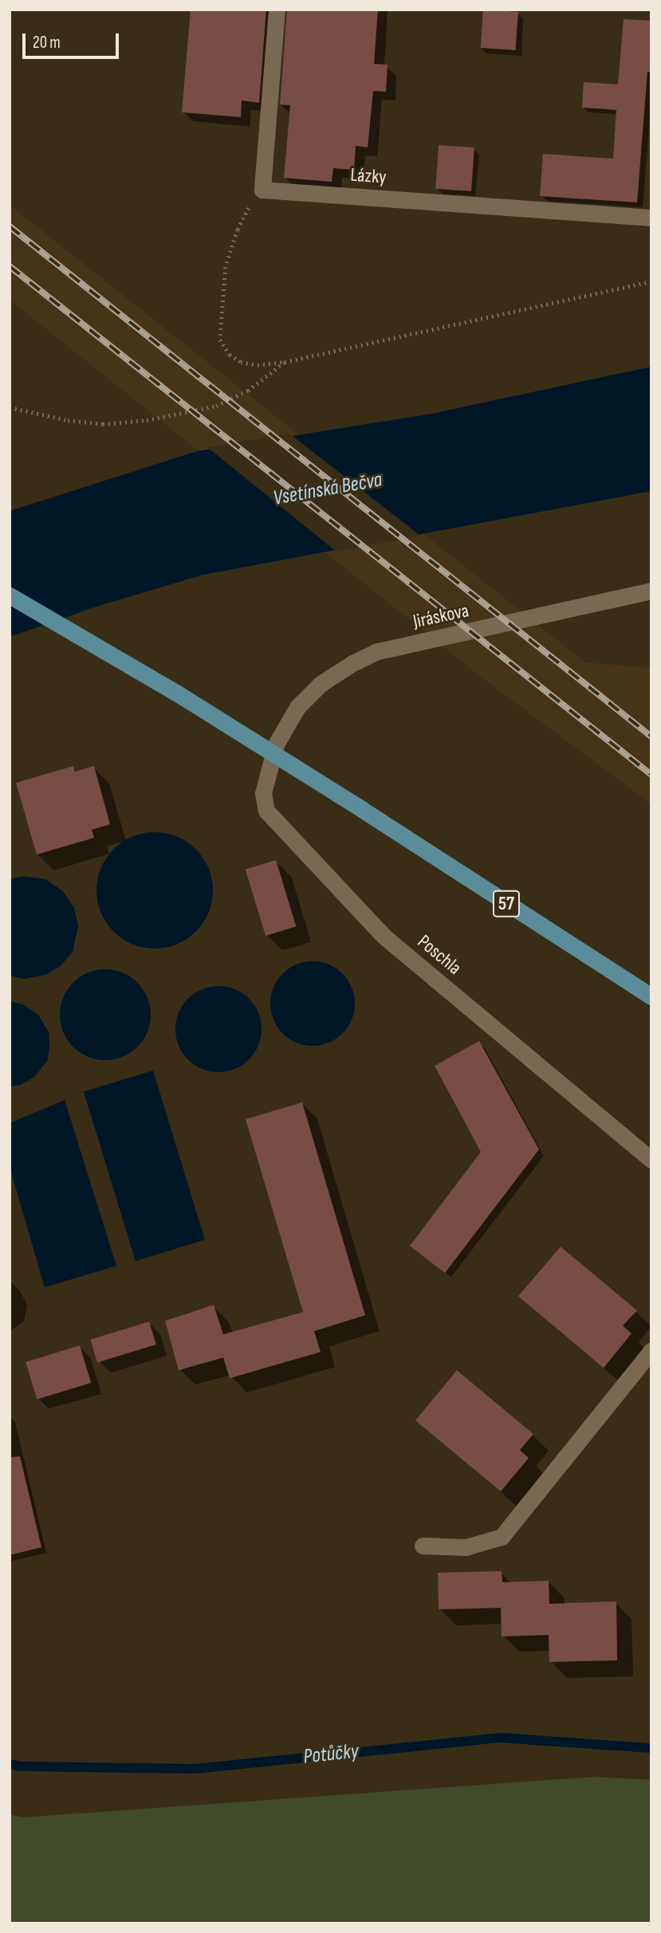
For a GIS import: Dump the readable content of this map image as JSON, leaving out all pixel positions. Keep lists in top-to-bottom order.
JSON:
{
  "streets": {
    "main road": ["57"],
    "street": ["Lázky", "Jiráskova", "Poschla"]
  },
  "crossings": [
    ["Jiráskova", "Poschla"]
  ],
  "water": ["Vsetínská Bečva", "Potůčky"],
  "scale_bar": "20 m"
}
